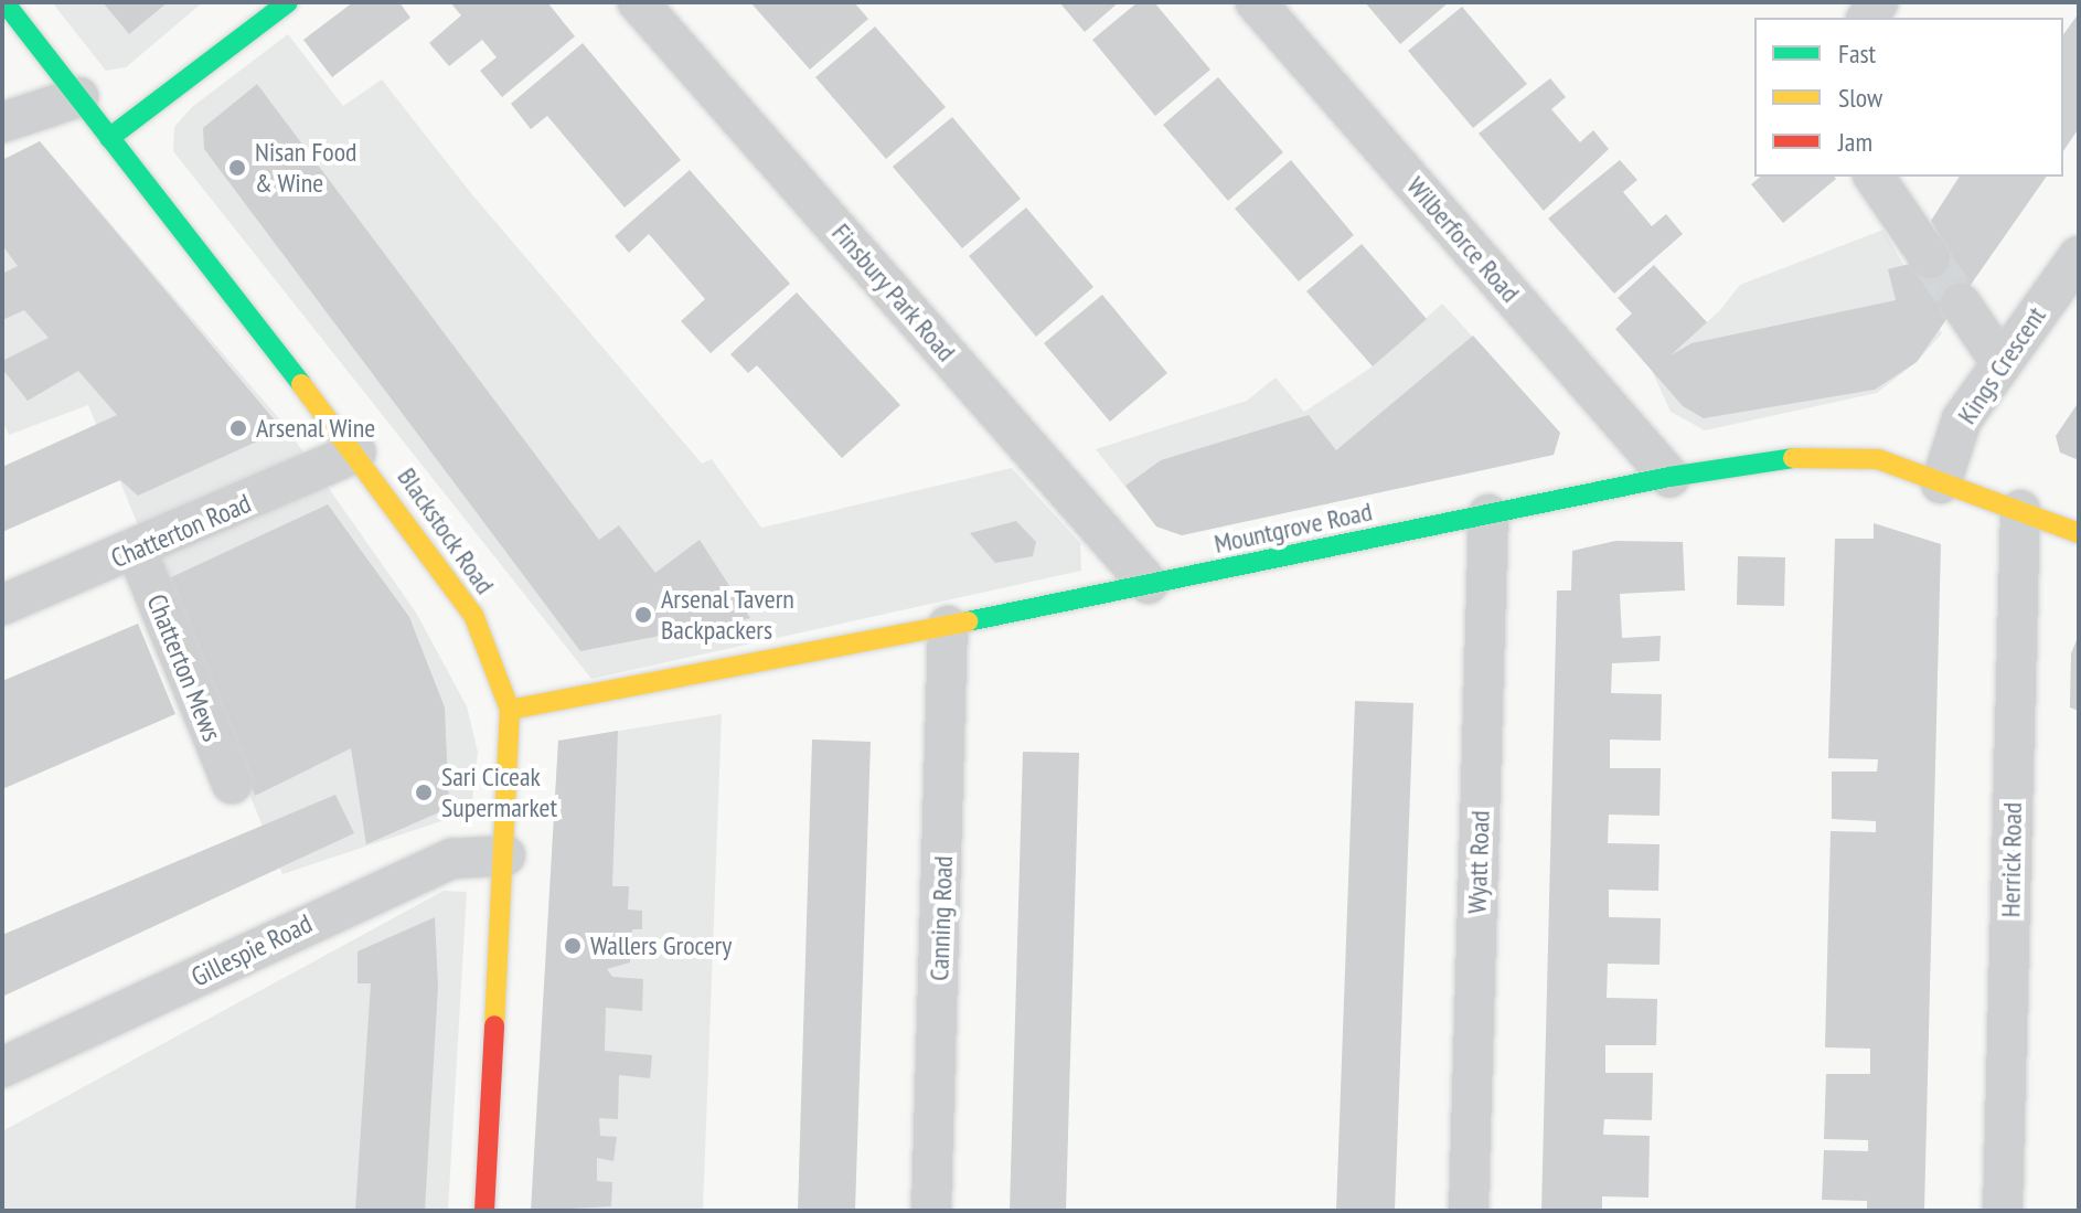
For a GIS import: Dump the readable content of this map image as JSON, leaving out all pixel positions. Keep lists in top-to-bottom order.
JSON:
{
  "streets": {
    "main road": ["Mountgrove Road", "Blackstock Road"],
    "street": [
      "Wilberforce Road",
      "Finsbury Park Road",
      "Kings Crescent",
      "Chatterton Road",
      "Chatterton Mews",
      "Herrick Road",
      "Wyatt Road",
      "Canning Road",
      "Gillespie Road"
    ]
  },
  "crossings": [
    ["Wilberforce Road", "Mountgrove Road"],
    ["Finsbury Park Road", "Mountgrove Road"],
    ["Kings Crescent", "Mountgrove Road"],
    ["Mountgrove Road", "Blackstock Road"],
    ["Mountgrove Road", "Herrick Road"],
    ["Mountgrove Road", "Wyatt Road"],
    ["Mountgrove Road", "Canning Road"],
    ["Chatterton Road", "Blackstock Road"],
    ["Chatterton Road", "Chatterton Mews"],
    ["Blackstock Road", "Gillespie Road"]
  ],
  "places": [
    "Nisan Food & Wine",
    "Arsenal Wine",
    "Arsenal Tavern Backpackers",
    "Sari Ciceak Supermarket",
    "Wallers Grocery"
  ],
  "legend": ["Fast", "Slow", "Jam"]
}
